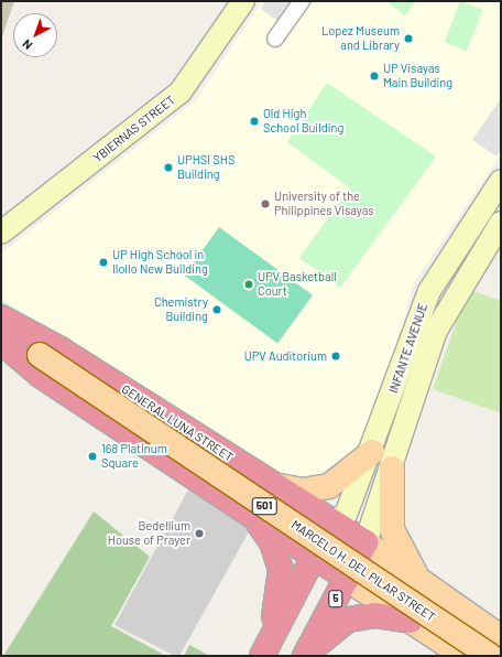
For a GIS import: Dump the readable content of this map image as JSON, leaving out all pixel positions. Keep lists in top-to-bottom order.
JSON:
{
  "streets": {
    "highway": [
      "GENERAL LUNA STREET",
      "501",
      "MARCELO H. DEL PILAR STREET",
      "5"
    ],
    "main road": ["YBIERNAS STREET", "INFANTE AVENUE"]
  },
  "crossings": [
    ["INFANTE AVENUE", "GENERAL LUNA STREET"],
    ["INFANTE AVENUE", "MARCELO H. DEL PILAR STREET"],
    ["INFANTE AVENUE", "5"],
    ["GENERAL LUNA STREET", "MARCELO H. DEL PILAR STREET"],
    ["MARCELO H. DEL PILAR STREET", "5"]
  ],
  "places": [
    "Lopez Museum and Library",
    "UP Visayas Main Building",
    "Old High School Building",
    "UPHSI SHS Building",
    "University of the Philippines Visayas",
    "UP High School in Iloilo New Building",
    "UPV Basketball Court",
    "Chemistry Building",
    "UPV Auditorium",
    "168 Platinum Square",
    "Bedellium House of Prayer"
  ],
  "north": "bottom left"
}
